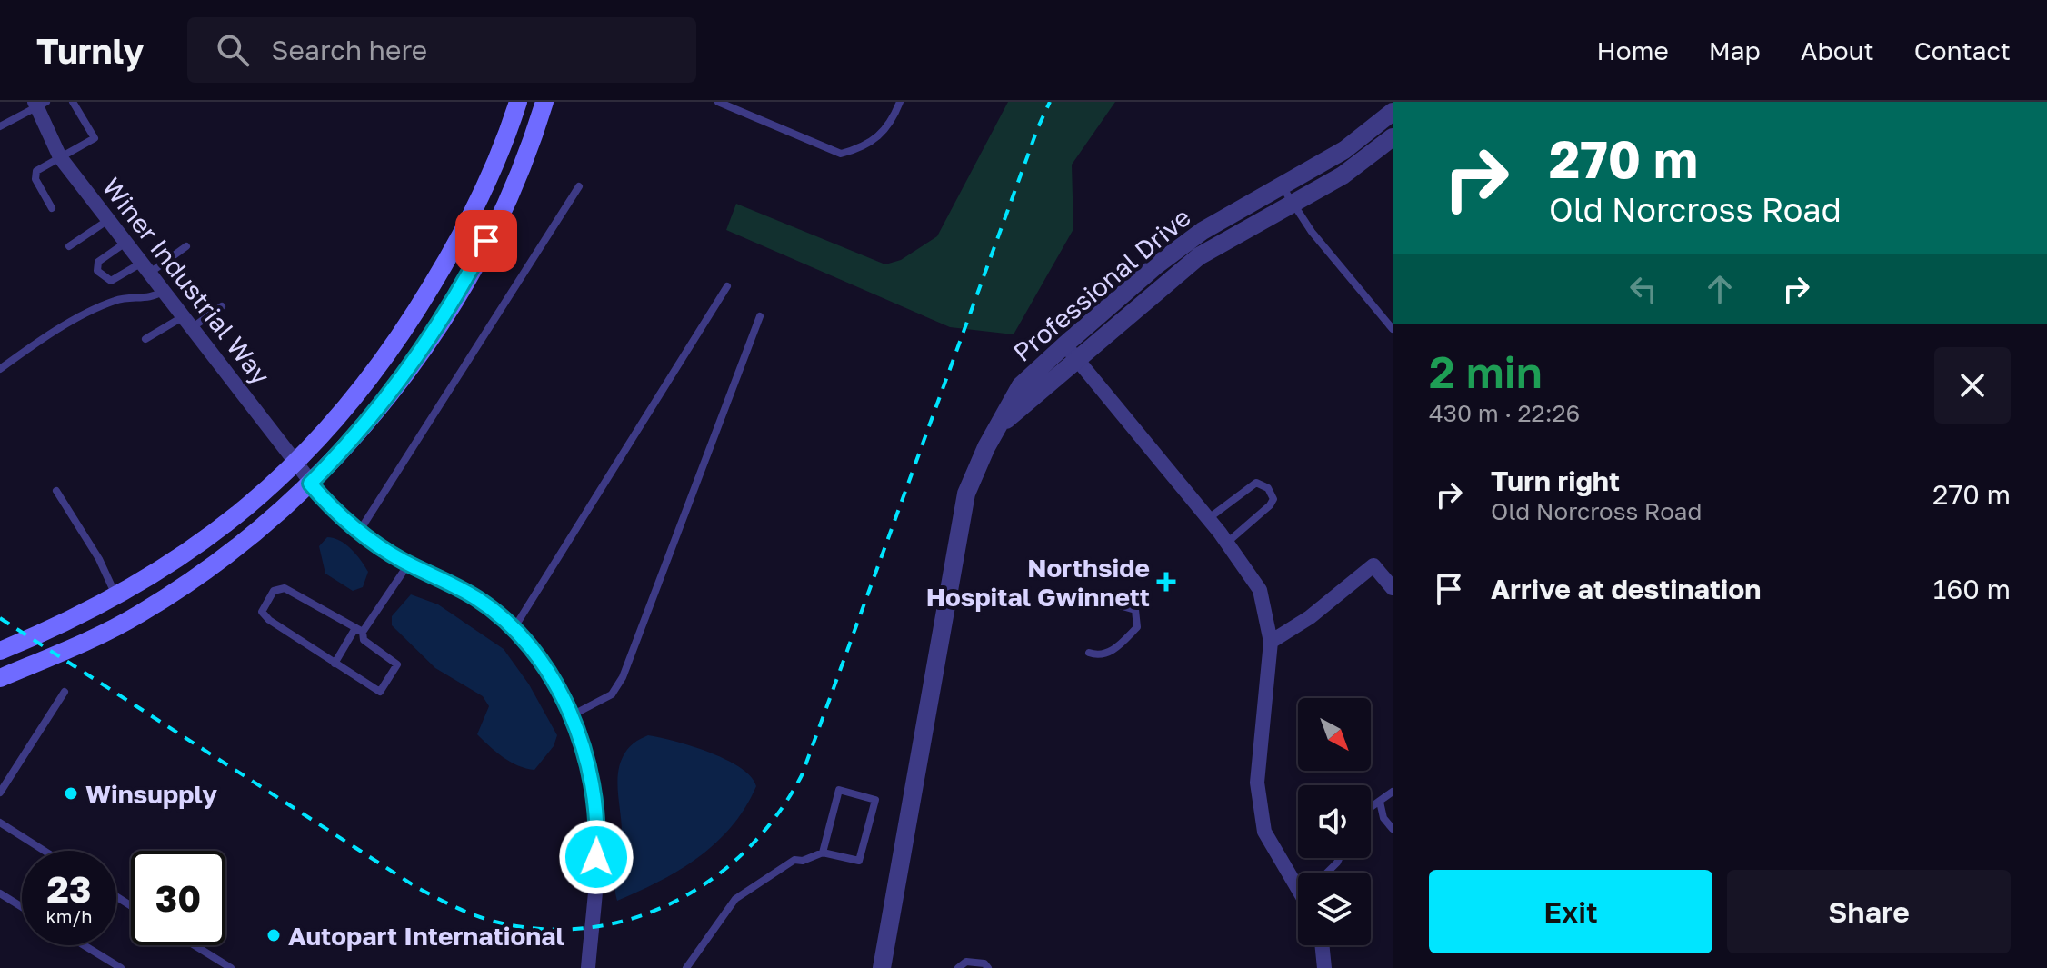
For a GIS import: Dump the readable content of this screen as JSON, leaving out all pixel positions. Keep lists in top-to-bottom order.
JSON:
{
  "streets": {
    "street": ["Winer Industrial Way", "Professional Drive"]
  },
  "places": {
    "health": ["Northside Hospital Gwinnett"],
    "other": ["Winsupply", "Autopart International"]
  },
  "north": "bottom right",
  "page": {
    "header": "Turnly",
    "search": "Search here",
    "nav": [
      "Home",
      "Map",
      "About",
      "Contact"
    ],
    "turn": ["270 m", "Old Norcross Road"],
    "heading": ["2 min", "430 m · 22:26"],
    "list": [
      {
        "name": "Turn right",
        "note": "Old Norcross Road",
        "value": "270 m"
      },
      {
        "name": "Arrive at destination",
        "value": "160 m"
      }
    ],
    "speed": "23 km/h",
    "limit": "30",
    "buttons": ["Exit", "Share"]
  }
}
